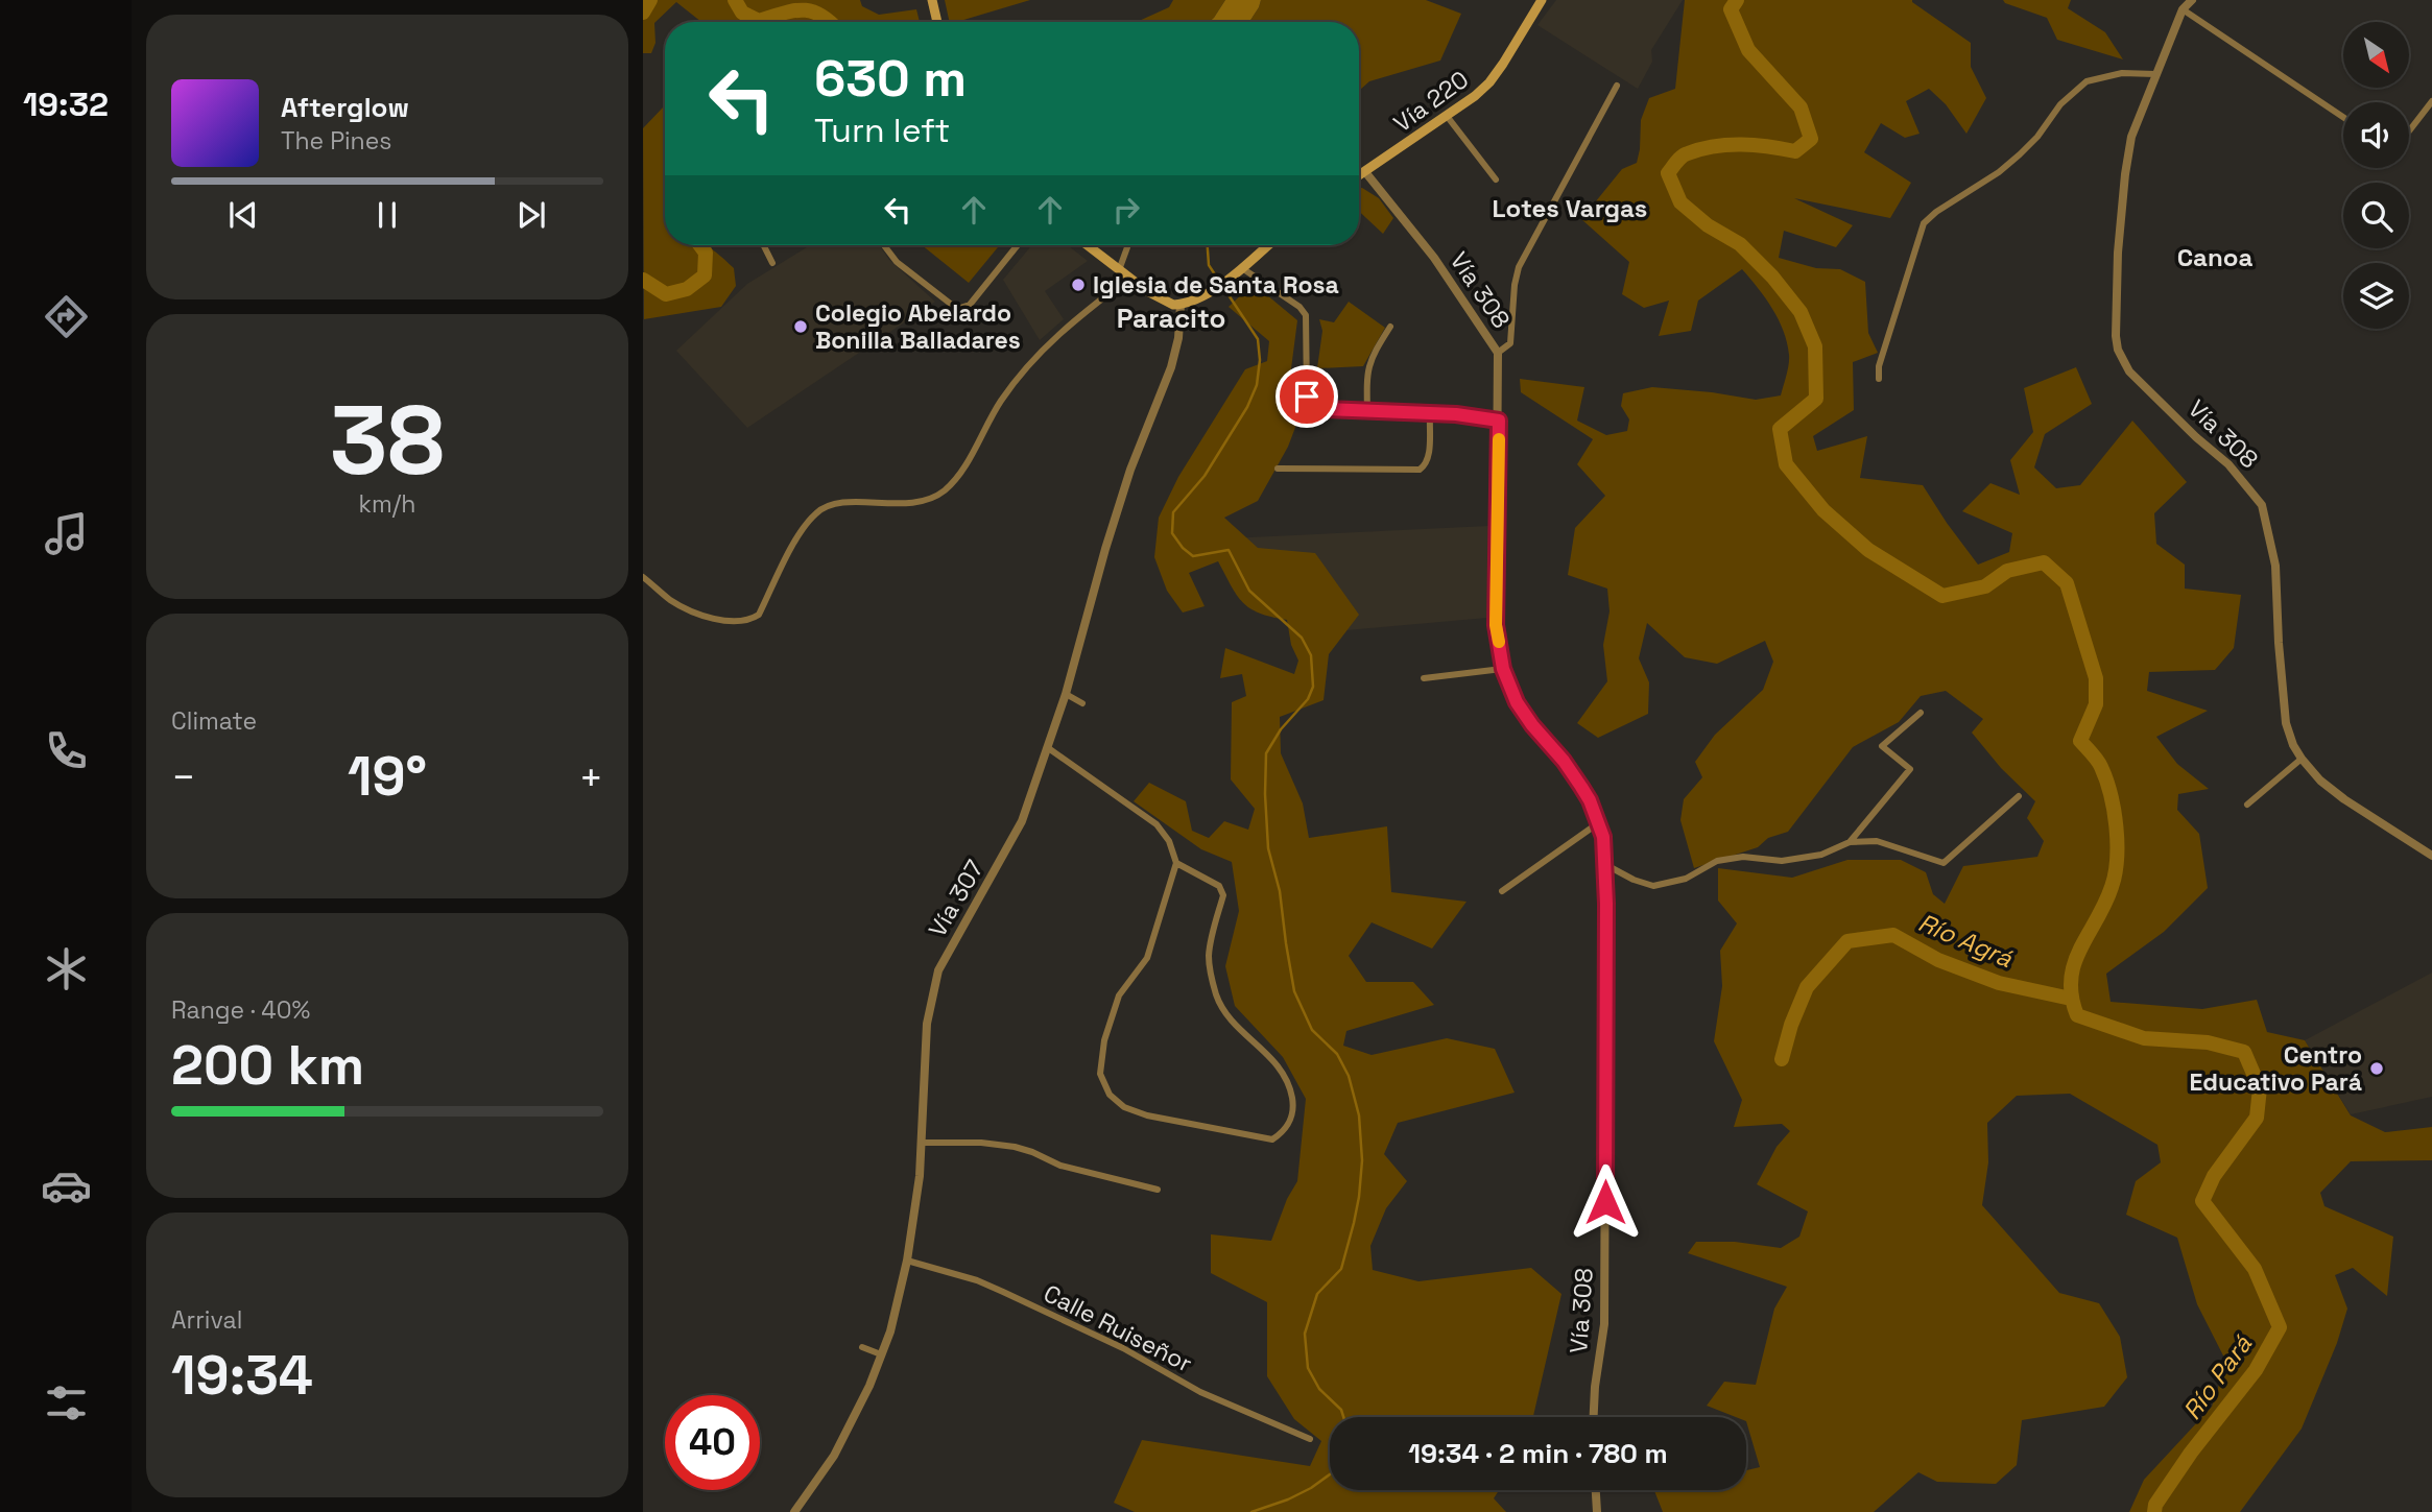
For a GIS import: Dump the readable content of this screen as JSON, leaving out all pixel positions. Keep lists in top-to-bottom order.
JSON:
{
  "streets": {
    "main road": ["Vía 220"],
    "street": ["Vía 308", "Vía 307", "Calle Ruiseñor"]
  },
  "crossings": [
    ["Vía 220", "Vía 308"],
    ["Vía 307", "Calle Ruiseñor"]
  ],
  "districts": ["Lotes Vargas", "Canoa", "Paracito"],
  "water": ["Río Agrá", "Río Pará"],
  "places": ["Iglesia de Santa Rosa", "Colegio Abelardo Bonilla Balladares", "Centro Educativo Pará"],
  "north": "bottom right",
  "page": {
    "tabs": "19:32",
    "turn": ["630 m", "Turn left"],
    "song": ["Afterglow", "The Pines"],
    "tile": [
      ["38", "km/h"],
      "Climate",
      ["Range · 40%", "200 km"],
      ["Arrival", "19:34"]
    ],
    "heat": ["−", "19°", "+"],
    "limit": "40",
    "trip": "19:34 · 2 min · 780 m"
  }
}
